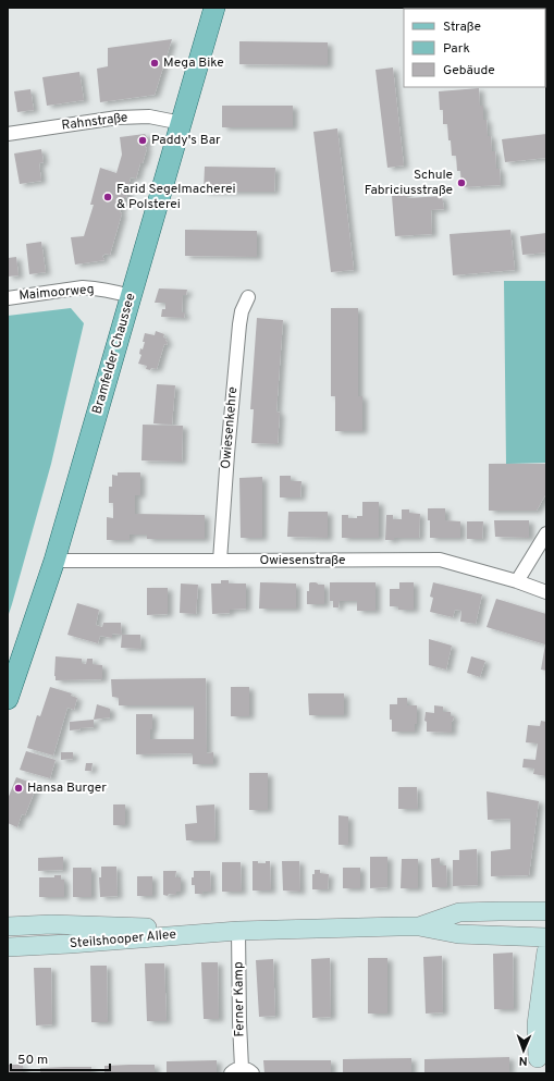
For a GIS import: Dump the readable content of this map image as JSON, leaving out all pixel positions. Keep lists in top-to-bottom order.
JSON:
{
  "streets": {
    "main road": ["Bramfelder Chaussee", "Steilshooper Allee"],
    "street": [
      "Rahnstraße",
      "Maimoorweg",
      "Owiesenkehre",
      "Owiesenstraße",
      "Ferner Kamp"
    ]
  },
  "crossings": [
    ["Rahnstraße", "Bramfelder Chaussee"],
    ["Maimoorweg", "Bramfelder Chaussee"],
    ["Bramfelder Chaussee", "Owiesenstraße"],
    ["Owiesenkehre", "Owiesenstraße"],
    ["Steilshooper Allee", "Ferner Kamp"]
  ],
  "places": [
    "Mega Bike",
    "Paddy's Bar",
    "Schule Fabriciusstraße",
    "Farid Segelmacherei & Polsterei",
    "Hansa Burger"
  ],
  "legend": ["Straße", "Park", "Gebäude"],
  "scale_bar": "50 m",
  "north": "bottom"
}
